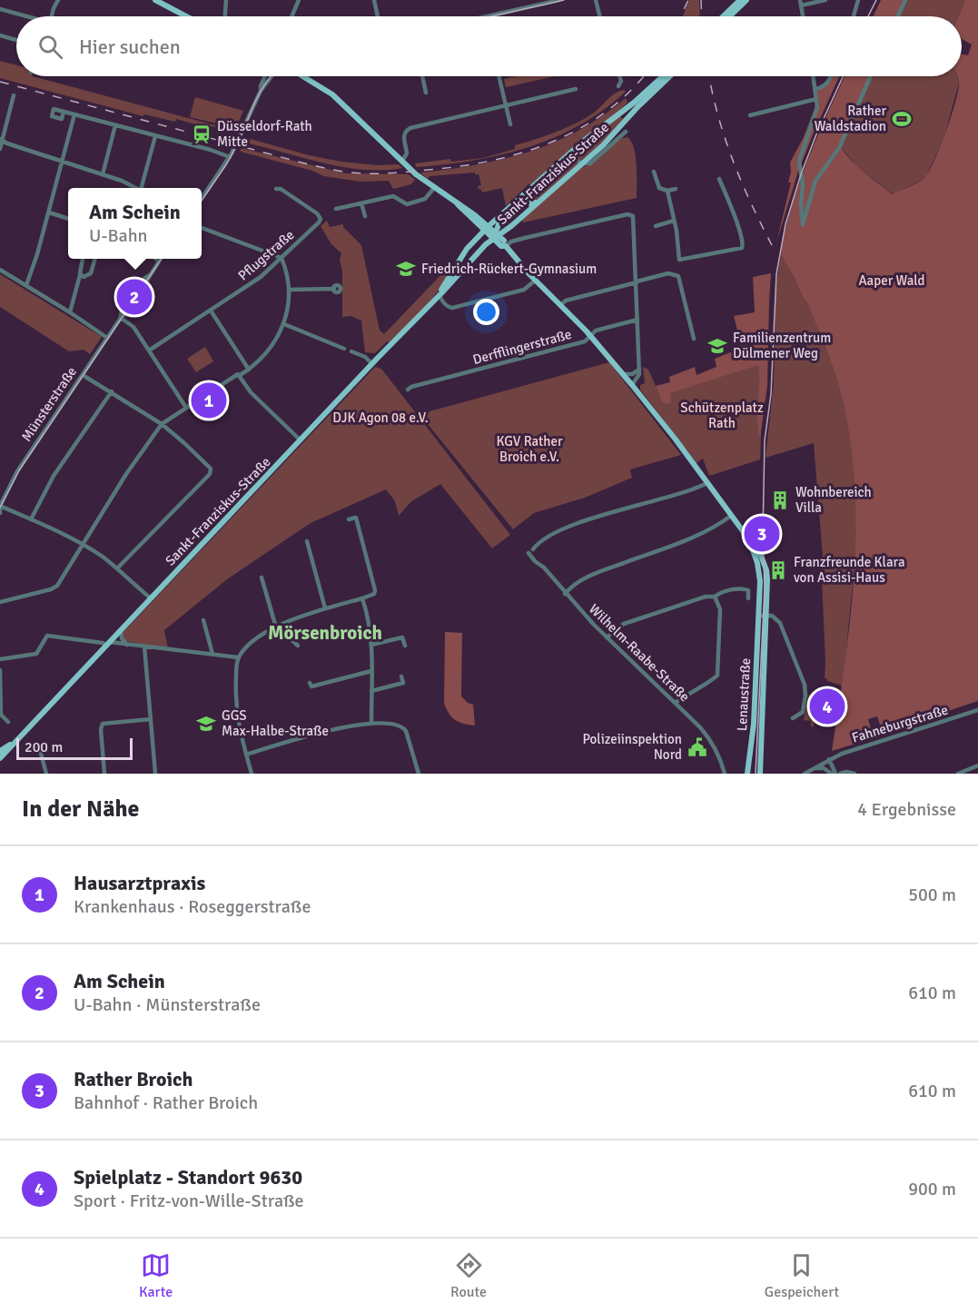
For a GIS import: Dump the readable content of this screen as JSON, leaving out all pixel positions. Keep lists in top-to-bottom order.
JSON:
{
  "streets": {
    "main road": ["Sankt-Franziskus-Straße", "Lenaustraße"],
    "street": [
      "Pflugstraße",
      "Derfflingerstraße",
      "Münsterstraße",
      "Wilhelm-Raabe-Straße",
      "Fahneburgstraße"
    ]
  },
  "crossings": [
    ["Sankt-Franziskus-Straße", "Lenaustraße"],
    ["Derfflingerstraße", "Lenaustraße"]
  ],
  "districts": ["Mörsenbroich"],
  "parks": [
    "Aaper Wald",
    "Schützenplatz Rath",
    "DJK Agon 08 e.V.",
    "KGV Rather Broich e.V."
  ],
  "places": {
    "sports": ["Rather Waldstadion"],
    "station": ["Düsseldorf-Rath Mitte"],
    "school or university": ["Friedrich-Rückert-Gymnasium", "Familienzentrum Dülmener Weg", "GGS Max-Halbe-Straße"],
    "building": ["Wohnbereich Villa", "Franzfreunde Klara von Assisi-Haus"],
    "public building": ["Polizeiinspektion Nord"]
  },
  "scale_bar": "200 m",
  "page": {
    "search": "Hier suchen",
    "popup": ["Am Schein", "U-Bahn"],
    "pins": [
      "2",
      "1",
      "3",
      "4"
    ],
    "scale": "200 m",
    "heading": ["In der Nähe", "4 Ergebnisse"],
    "list": [
      {
        "mark": "1",
        "name": "Hausarztpraxis",
        "note": "Krankenhaus · Roseggerstraße",
        "value": "500 m"
      },
      {
        "mark": "2",
        "name": "Am Schein",
        "note": "U-Bahn · Münsterstraße",
        "value": "610 m"
      },
      {
        "mark": "3",
        "name": "Rather Broich",
        "note": "Bahnhof · Rather Broich",
        "value": "610 m"
      },
      {
        "mark": "4",
        "name": "Spielplatz - Standort 9630",
        "note": "Sport · Fritz-von-Wille-Straße",
        "value": "900 m"
      }
    ],
    "nav": ["Karte", "Route", "Gespeichert"]
  }
}
